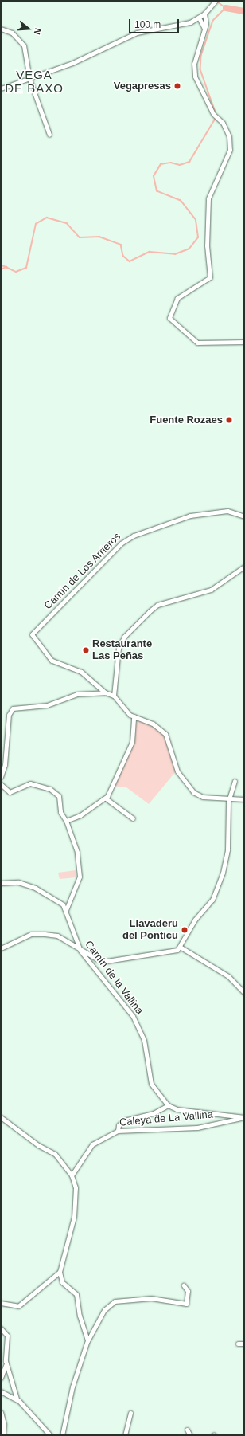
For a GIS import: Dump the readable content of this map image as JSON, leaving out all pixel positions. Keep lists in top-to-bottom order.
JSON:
{
  "streets": {
    "street": ["Camín de Los Arrieros", "Camín de la Vallina", "Caleya de La Vallina"]
  },
  "districts": ["VEGA DE BAXO"],
  "places": [
    "Vegapresas",
    "Fuente Rozaes",
    "Restaurante Las Peñas",
    "Llavaderu del Ponticu"
  ],
  "scale_bar": "100 m",
  "north": "right"
}
